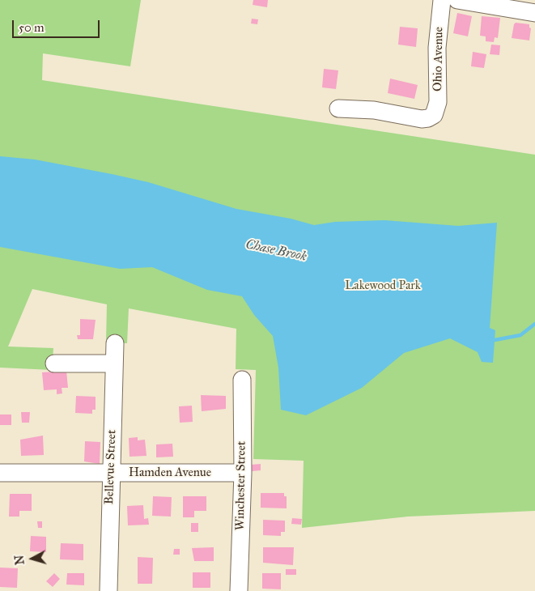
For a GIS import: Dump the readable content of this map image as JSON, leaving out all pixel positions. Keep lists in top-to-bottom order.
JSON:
{
  "streets": {
    "street": [
      "Ohio Avenue",
      "Bellevue Street",
      "Hamden Avenue",
      "Winchester Street"
    ]
  },
  "crossings": [
    ["Bellevue Street", "Hamden Avenue"],
    ["Hamden Avenue", "Winchester Street"]
  ],
  "water": ["Chase Brook"],
  "parks": ["Lakewood Park"],
  "scale_bar": "50 m",
  "north": "left"
}
